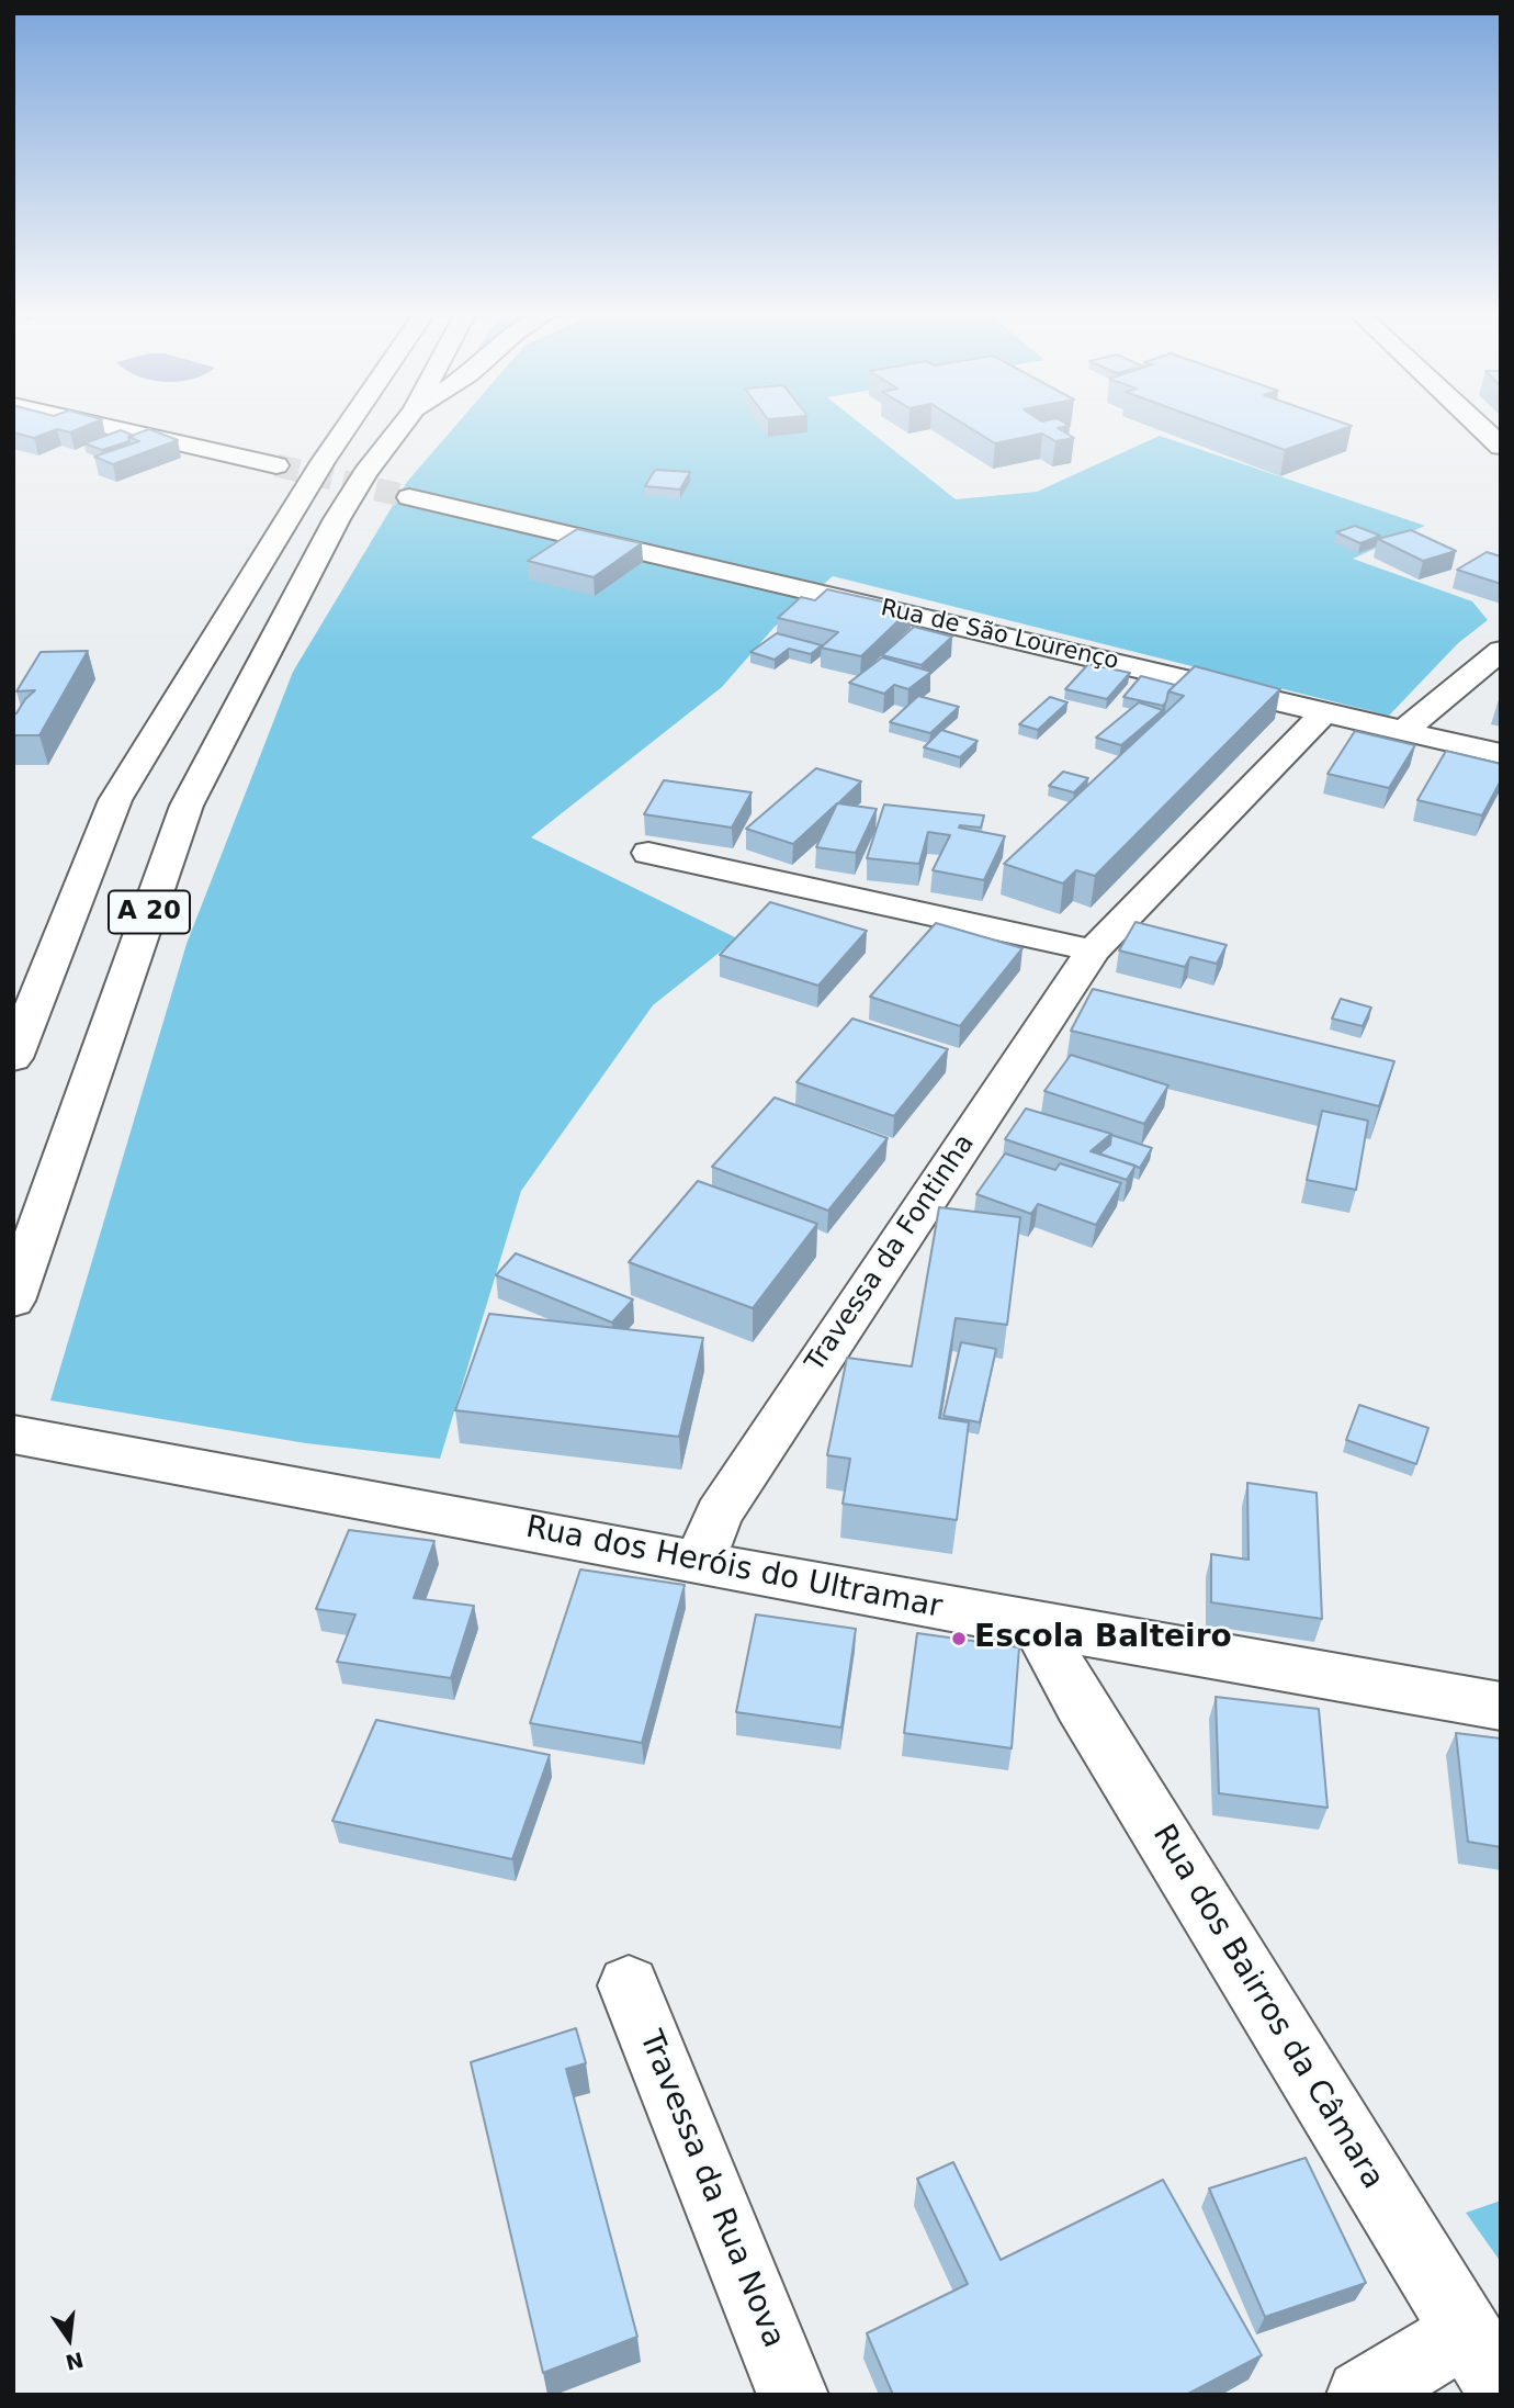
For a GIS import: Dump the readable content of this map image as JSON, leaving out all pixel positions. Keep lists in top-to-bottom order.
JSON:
{
  "streets": {
    "main road": [
      "Rua de São Lourenço",
      "A 20",
      "Travessa da Fontinha",
      "Rua dos Heróis do Ultramar",
      "Rua dos Bairros da Câmara",
      "Travessa da Rua Nova"
    ]
  },
  "crossings": [
    ["Rua de São Lourenço", "Travessa da Fontinha"],
    ["Travessa da Fontinha", "Rua dos Heróis do Ultramar"],
    ["Rua dos Heróis do Ultramar", "Rua dos Bairros da Câmara"]
  ],
  "places": ["Escola Balteiro"],
  "north": "bottom"
}
